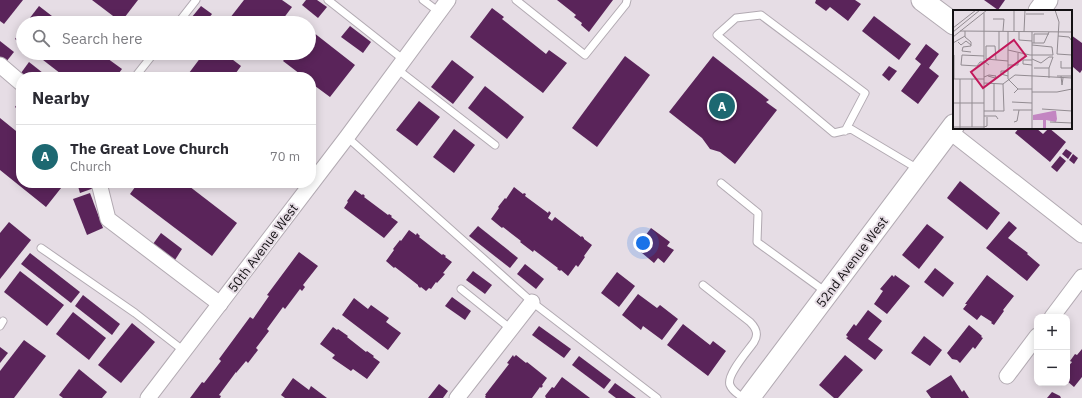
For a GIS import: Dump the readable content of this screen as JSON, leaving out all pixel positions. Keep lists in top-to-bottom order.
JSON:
{
  "streets": {
    "street": ["50th Avenue West", "52nd Avenue West"]
  },
  "page": {
    "search": "Search here",
    "heading": "Nearby",
    "pins": "A",
    "list": [
      {
        "mark": "A",
        "name": "The Great Love Church",
        "note": "Church",
        "value": "70 m"
      }
    ],
    "map_buttons": ["+", "−"]
  }
}
